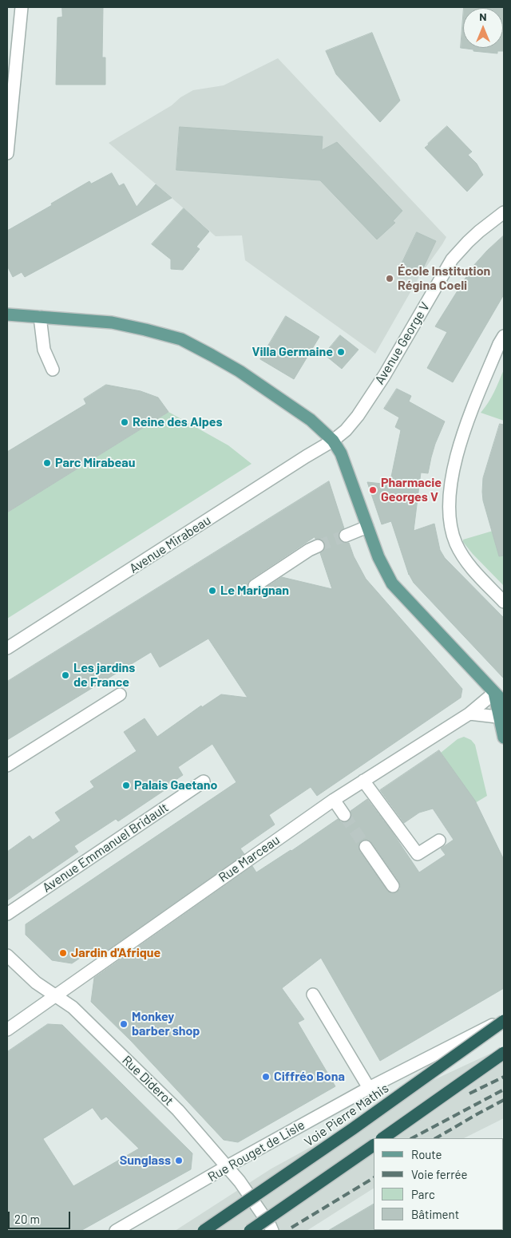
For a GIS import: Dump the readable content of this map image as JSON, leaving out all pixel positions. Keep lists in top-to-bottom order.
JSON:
{
  "streets": {
    "highway": ["Voie Pierre Mathis"],
    "street": [
      "Avenue George V",
      "Avenue Mirabeau",
      "Avenue Emmanuel Bridault",
      "Rue Marceau",
      "Rue Diderot",
      "Rue Rouget de Lisle"
    ]
  },
  "crossings": [
    ["Avenue George V", "Avenue Mirabeau"],
    ["Rue Marceau", "Rue Diderot"],
    ["Rue Diderot", "Rue Rouget de Lisle"],
    ["Voie Pierre Mathis", "Rue Rouget de Lisle"]
  ],
  "places": [
    "École Institution Régina Coeli",
    "Villa Germaine",
    "Reine des Alpes",
    "Parc Mirabeau",
    "Pharmacie Georges V",
    "Le Marignan",
    "Les jardins de France",
    "Palais Gaetano",
    "Jardin d'Afrique",
    "Monkey barber shop",
    "Ciffréo Bona",
    "Sunglass"
  ],
  "legend": [
    "Route",
    "Voie ferrée",
    "Parc",
    "Bâtiment"
  ],
  "scale_bar": "20 m",
  "north": "top"
}
